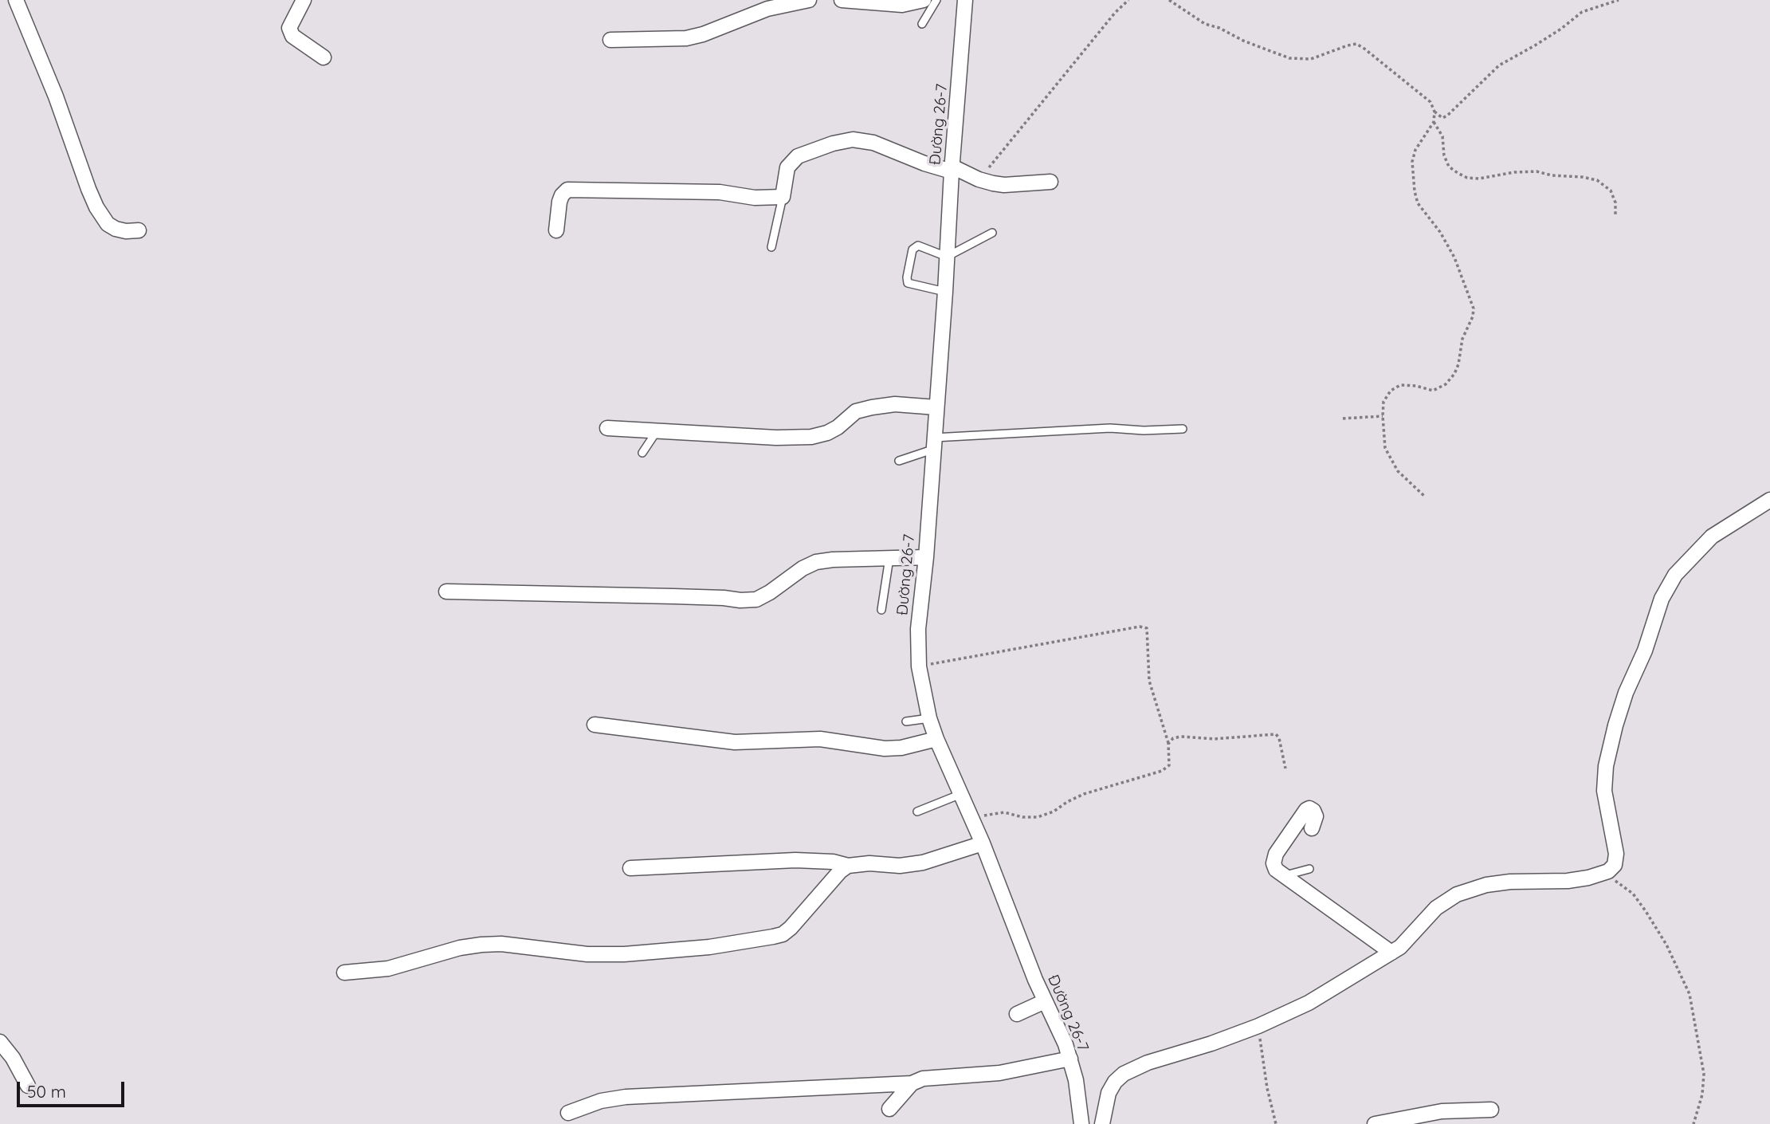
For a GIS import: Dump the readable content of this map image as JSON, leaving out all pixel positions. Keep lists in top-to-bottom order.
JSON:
{
  "streets": {
    "street": ["Đường 26-7"]
  },
  "scale_bar": "50 m"
}
